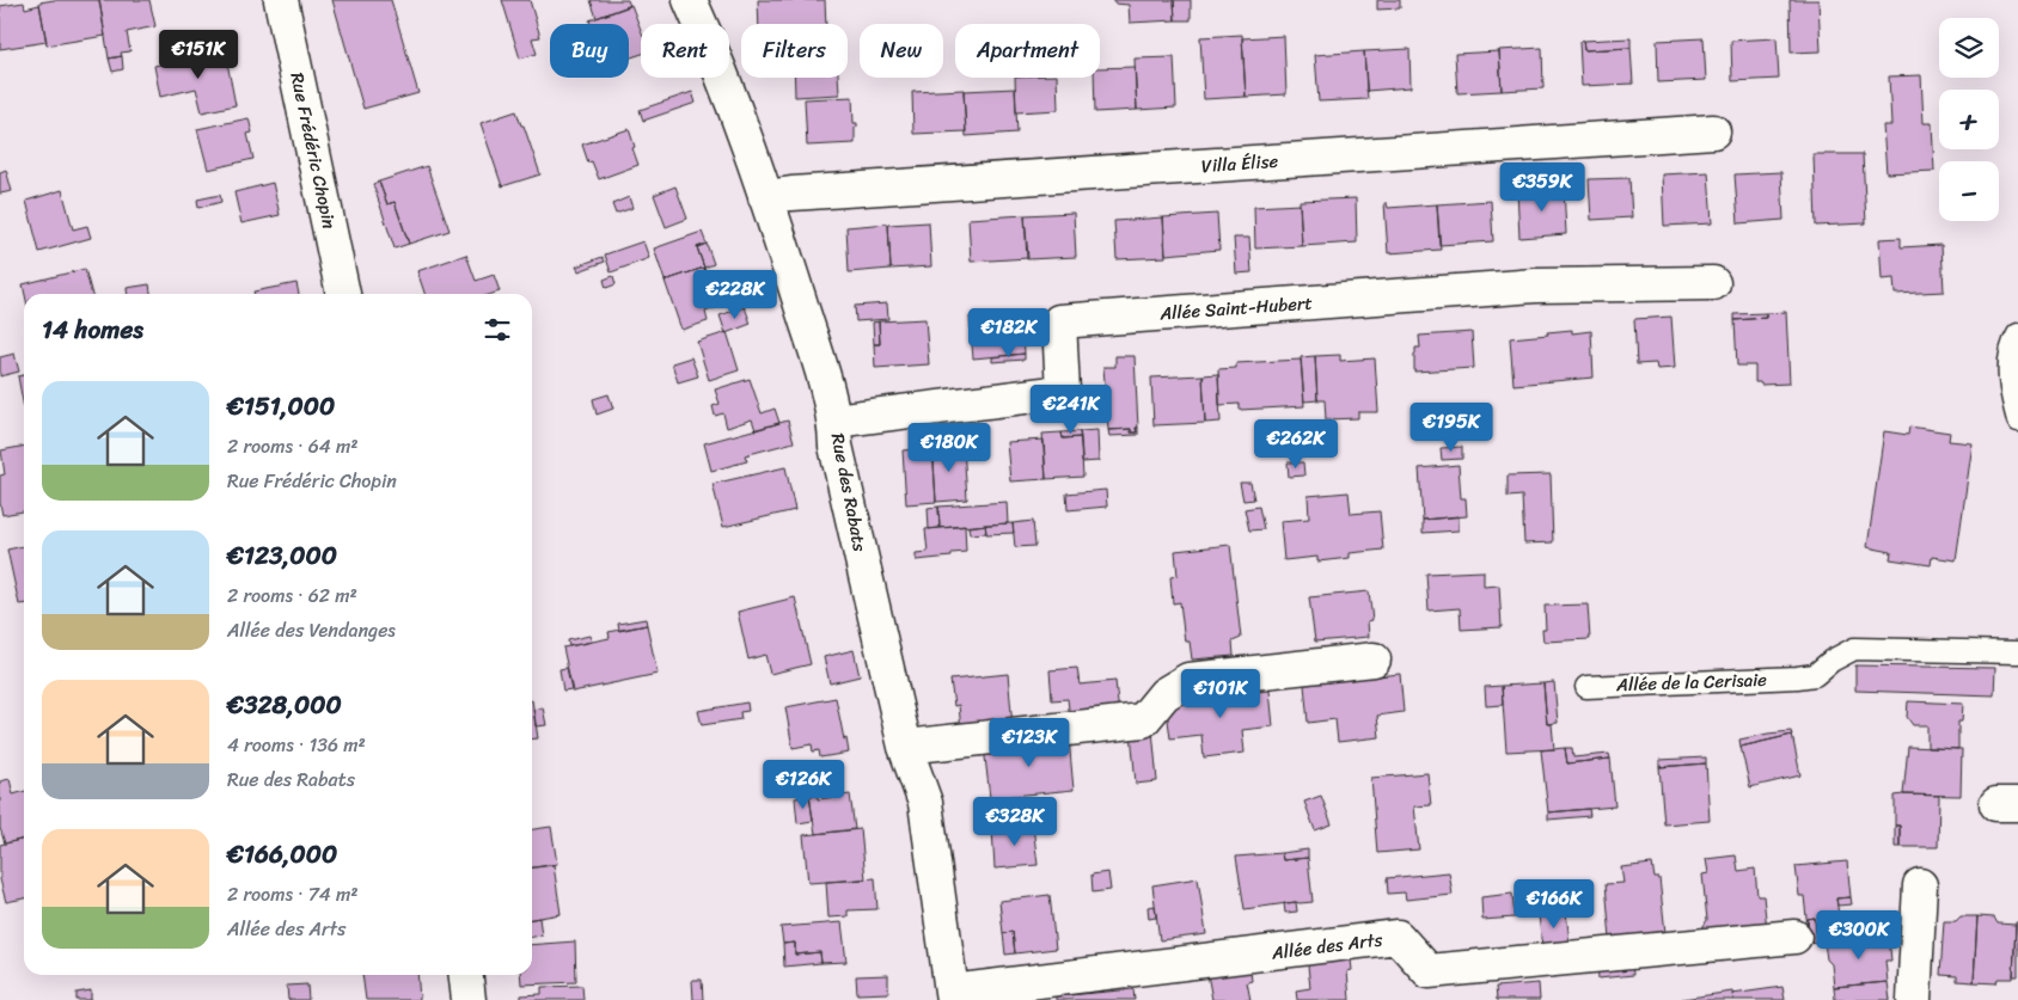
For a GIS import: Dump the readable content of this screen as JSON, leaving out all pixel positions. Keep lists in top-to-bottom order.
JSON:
{
  "streets": {
    "street": [
      "Rue Frédéric Chopin",
      "Villa Élise",
      "Allée Saint-Hubert",
      "Rue des Rabats",
      "Allée des Arts"
    ],
    "lane": ["Allée de la Cerisaie"]
  },
  "crossings": [
    ["Villa Élise", "Rue des Rabats"],
    ["Allée Saint-Hubert", "Rue des Rabats"],
    ["Rue des Rabats", "Allée des Arts"]
  ],
  "page": {
    "map_buttons": ["+", "−"],
    "chip": [
      "Buy",
      "Rent",
      "Filters",
      "New",
      "Apartment"
    ],
    "price": [
      "€151K",
      "€359K",
      "€228K",
      "€182K",
      "€241K",
      "€195K",
      "€262K",
      "€180K",
      "€101K",
      "€123K",
      "€126K",
      "€328K",
      "€166K",
      "€300K"
    ],
    "heading": "14 homes",
    "list": [
      {
        "name": "€151,000",
        "note": "2 rooms · 64 m² · Rue Frédéric Chopin"
      },
      {
        "name": "€123,000",
        "note": "2 rooms · 62 m² · Allée des Vendanges"
      },
      {
        "name": "€328,000",
        "note": "4 rooms · 136 m² · Rue des Rabats"
      },
      {
        "name": "€166,000",
        "note": "2 rooms · 74 m² · Allée des Arts"
      }
    ]
  }
}
